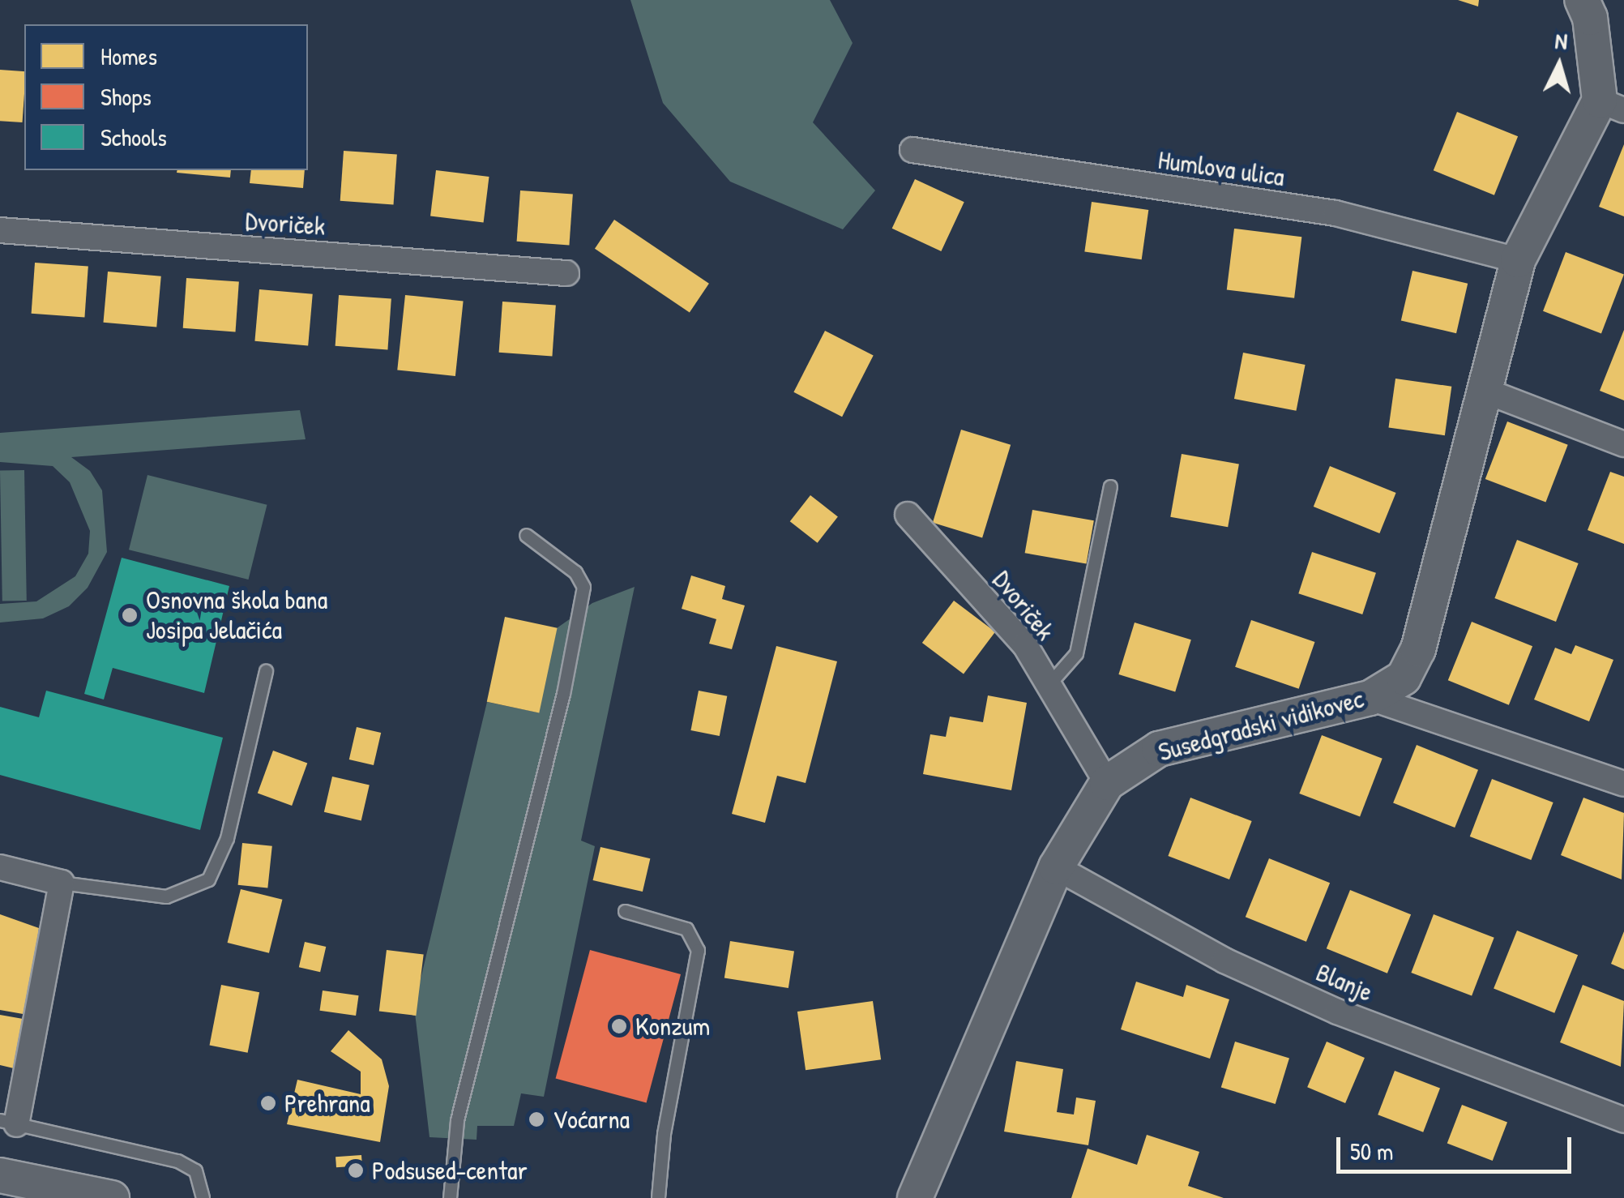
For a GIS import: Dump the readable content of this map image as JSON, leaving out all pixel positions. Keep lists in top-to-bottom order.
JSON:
{
  "streets": {
    "street": [
      "Humlova ulica",
      "Dvoriček",
      "Susedgradski vidikovec",
      "Blanje"
    ]
  },
  "crossings": [
    ["Humlova ulica", "Susedgradski vidikovec"],
    ["Dvoriček", "Susedgradski vidikovec"],
    ["Susedgradski vidikovec", "Blanje"]
  ],
  "places": [
    "Osnovna škola bana Josipa Jelačića",
    "Konzum",
    "Prehrana",
    "Voćarna",
    "Podsused-centar"
  ],
  "legend": ["Homes", "Shops", "Schools"],
  "scale_bar": "50 m",
  "north": "top"
}
